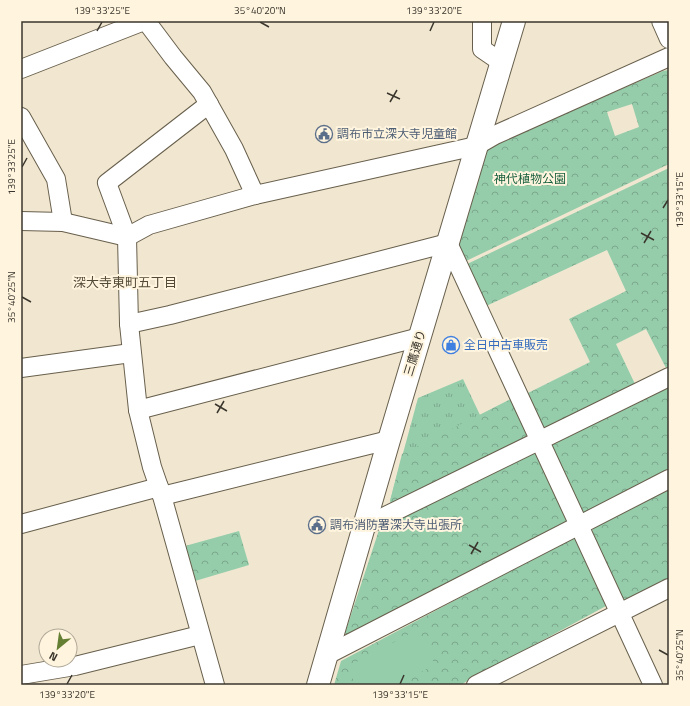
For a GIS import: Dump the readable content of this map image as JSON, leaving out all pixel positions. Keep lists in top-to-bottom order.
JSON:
{
  "streets": {
    "main road": ["三鷹通り"]
  },
  "districts": ["深大寺東町五丁目"],
  "parks": ["神代植物公園"],
  "places": {
    "public building": ["調布市立深大寺児童館", "調布消防署深大寺出張所"],
    "shop": ["全日中古車販売"]
  },
  "north": "bottom left",
  "coordinates": [
    "139°33'25\"E",
    "35°40'20\"N",
    "139°33'20\"E",
    "139°33'15\"E",
    "35°40'25\"N"
  ]
}
